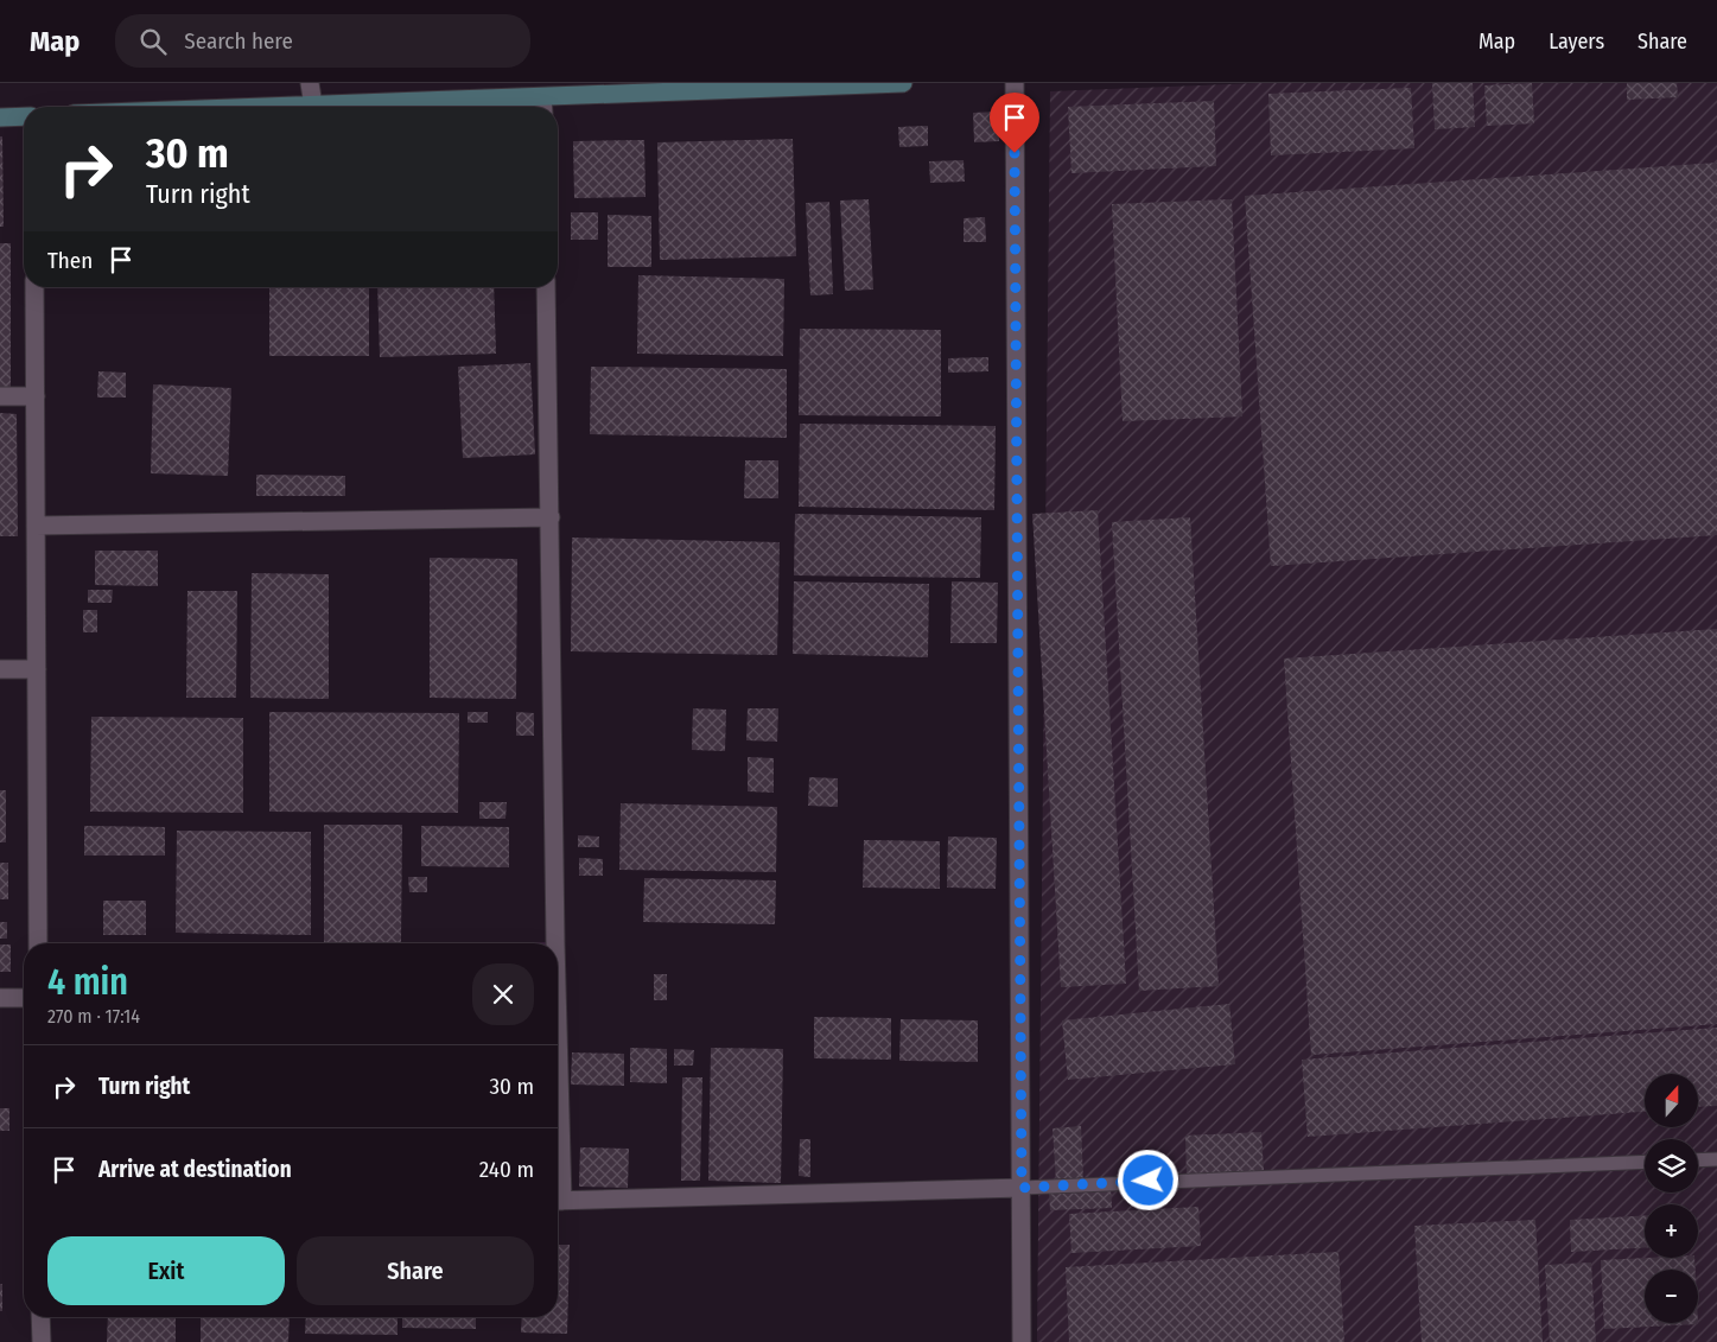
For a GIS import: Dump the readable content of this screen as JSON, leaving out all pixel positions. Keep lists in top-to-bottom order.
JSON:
{
  "north": "top",
  "page": {
    "header": "Map",
    "search": "Search here",
    "nav": ["Map", "Layers", "Share"],
    "turn": ["30 m", "Turn right"],
    "then": "Then",
    "heading": ["4 min", "270 m · 17:14"],
    "list": [
      {
        "name": "Turn right",
        "value": "30 m"
      },
      {
        "name": "Arrive at destination",
        "value": "240 m"
      }
    ],
    "map_buttons": ["+", "−"],
    "buttons": ["Exit", "Share"]
  }
}
